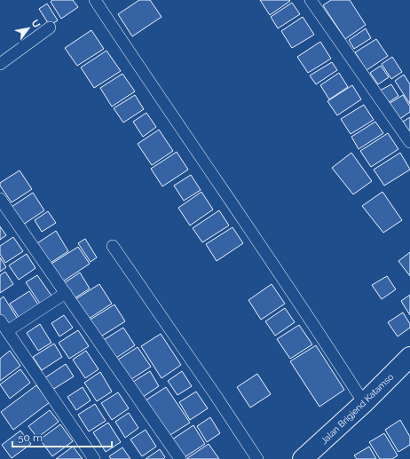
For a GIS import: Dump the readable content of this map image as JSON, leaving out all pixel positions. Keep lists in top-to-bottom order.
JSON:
{
  "streets": {
    "highway": ["Jalan Brigjend Katamso"]
  },
  "scale_bar": "50 m",
  "north": "top right"
}
